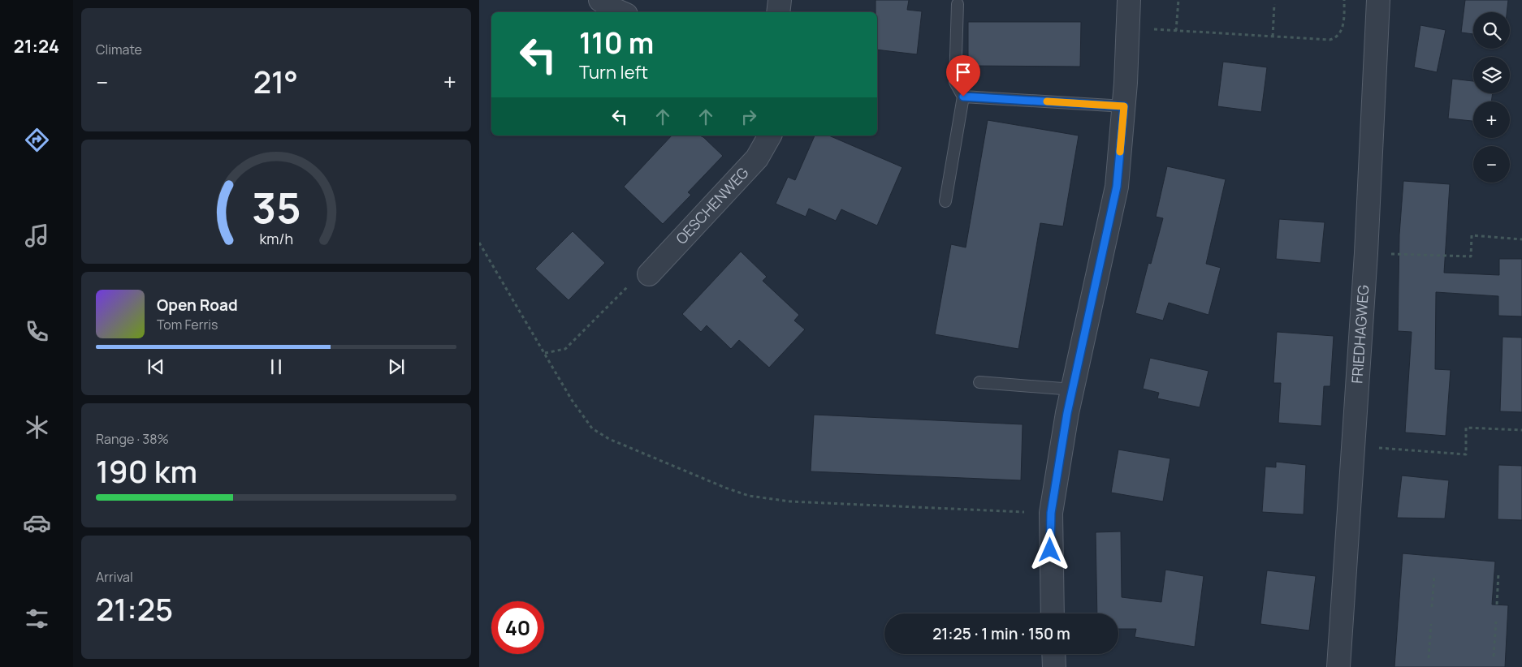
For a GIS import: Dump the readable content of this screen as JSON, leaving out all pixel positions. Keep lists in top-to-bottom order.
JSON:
{
  "streets": {
    "street": ["OESCHENWEG", "FRIEDHAGWEG"]
  },
  "page": {
    "tabs": "21:24",
    "tile": [
      "Climate",
      ["Range · 38%", "190 km"],
      ["Arrival", "21:25"]
    ],
    "map_buttons": ["+", "−"],
    "turn": ["110 m", "Turn left"],
    "heat": ["−", "21°", "+"],
    "song": ["Open Road", "Tom Ferris"],
    "limit": "40",
    "trip": "21:25 · 1 min · 150 m",
    "gauge": ["35", "km/h"]
  }
}
